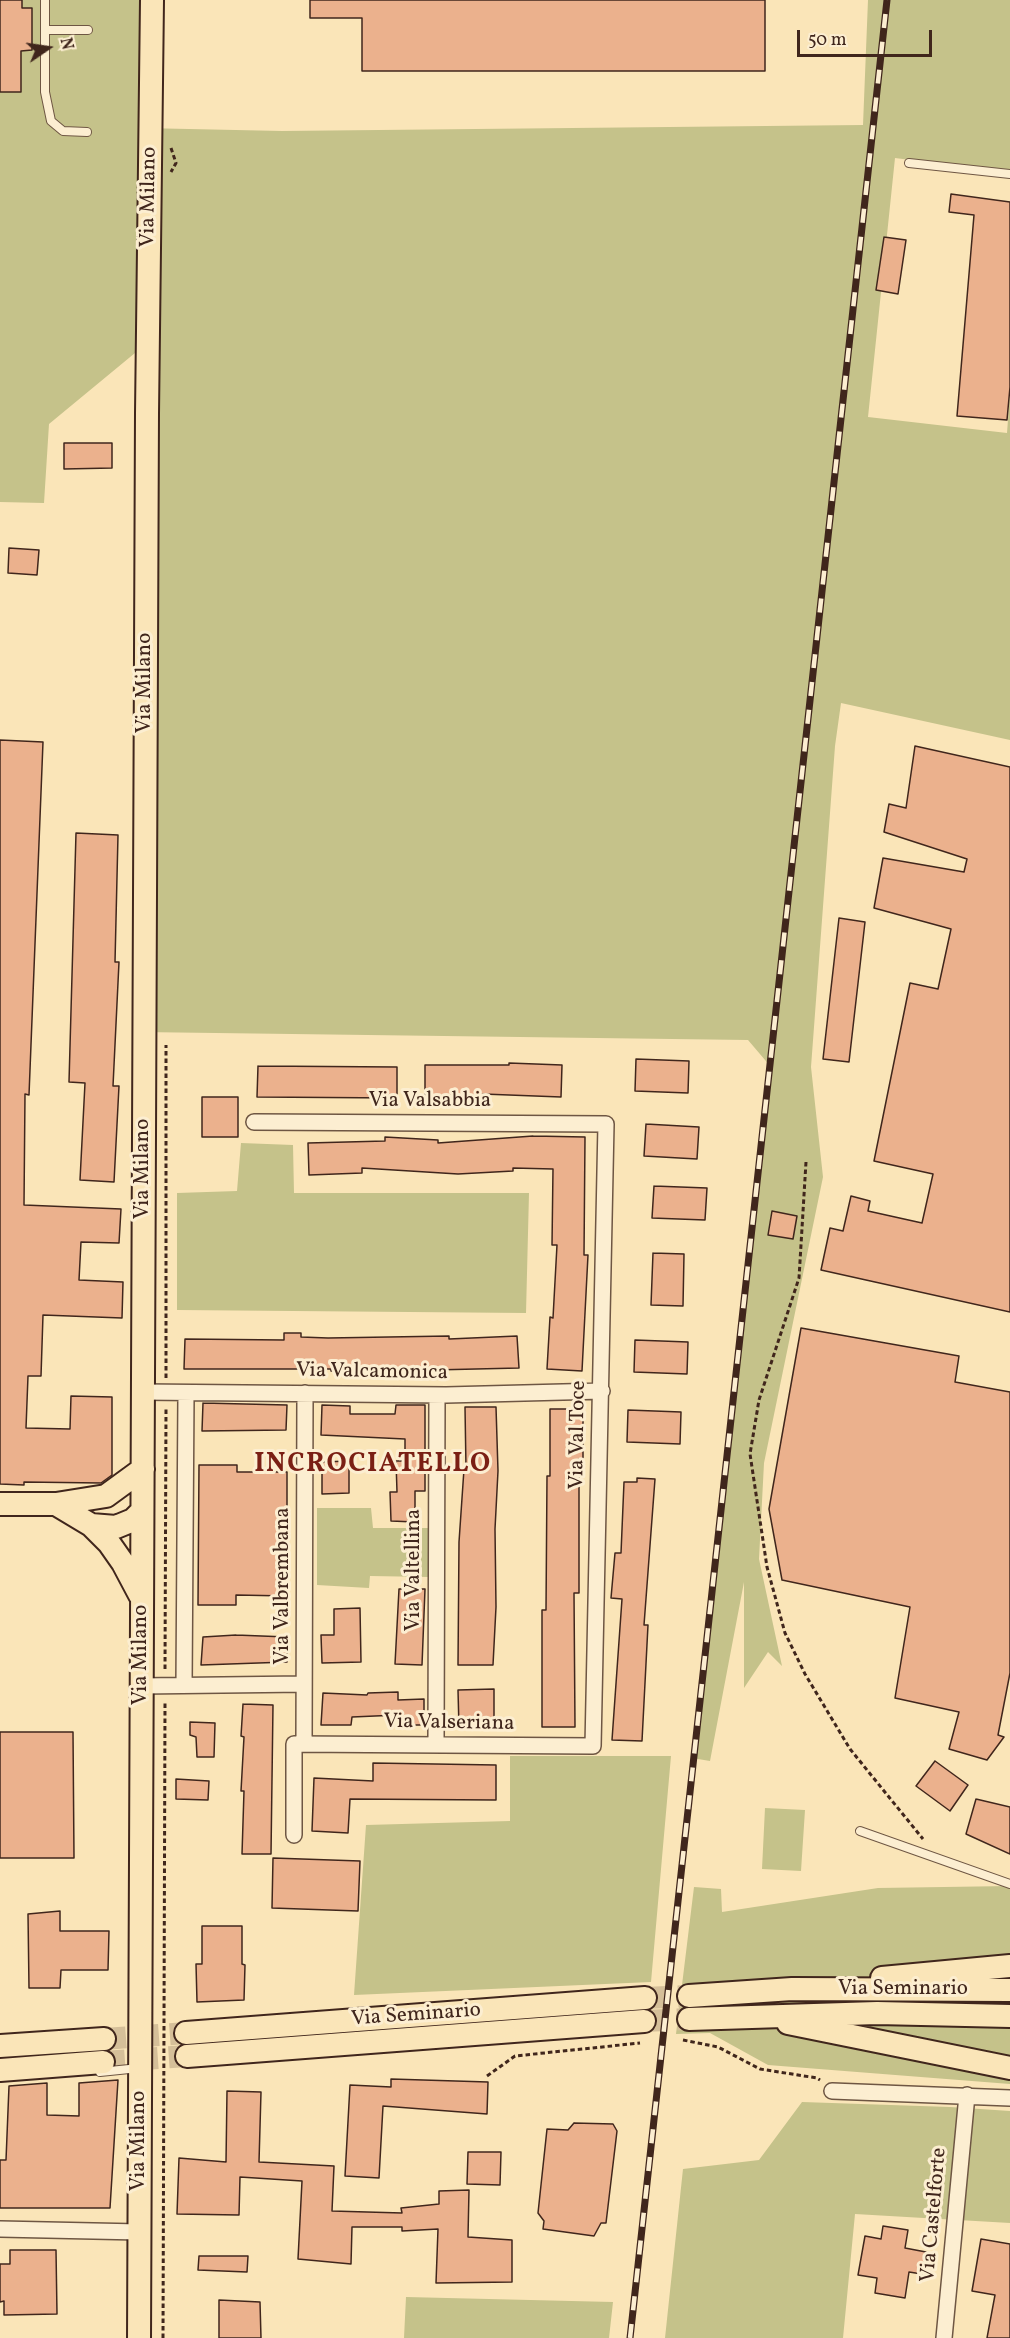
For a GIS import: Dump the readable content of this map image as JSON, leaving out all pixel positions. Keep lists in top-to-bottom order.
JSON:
{
  "streets": {
    "main road": ["Via Milano", "Via Seminario"],
    "street": [
      "Via Valsabbia",
      "Via Valcamonica",
      "Via Val Toce",
      "Via Valtellina",
      "Via Valbrembana",
      "Via Valseriana",
      "Via Castelforte"
    ]
  },
  "crossings": [
    ["Via Milano", "Via Valcamonica"],
    ["Via Valsabbia", "Via Val Toce"],
    ["Via Valcamonica", "Via Val Toce"],
    ["Via Valcamonica", "Via Valtellina"],
    ["Via Valcamonica", "Via Valbrembana"],
    ["Via Val Toce", "Via Valseriana"],
    ["Via Valtellina", "Via Valseriana"],
    ["Via Valbrembana", "Via Valseriana"]
  ],
  "districts": ["INCROCIATELLO"],
  "scale_bar": "50 m",
  "north": "right"
}
